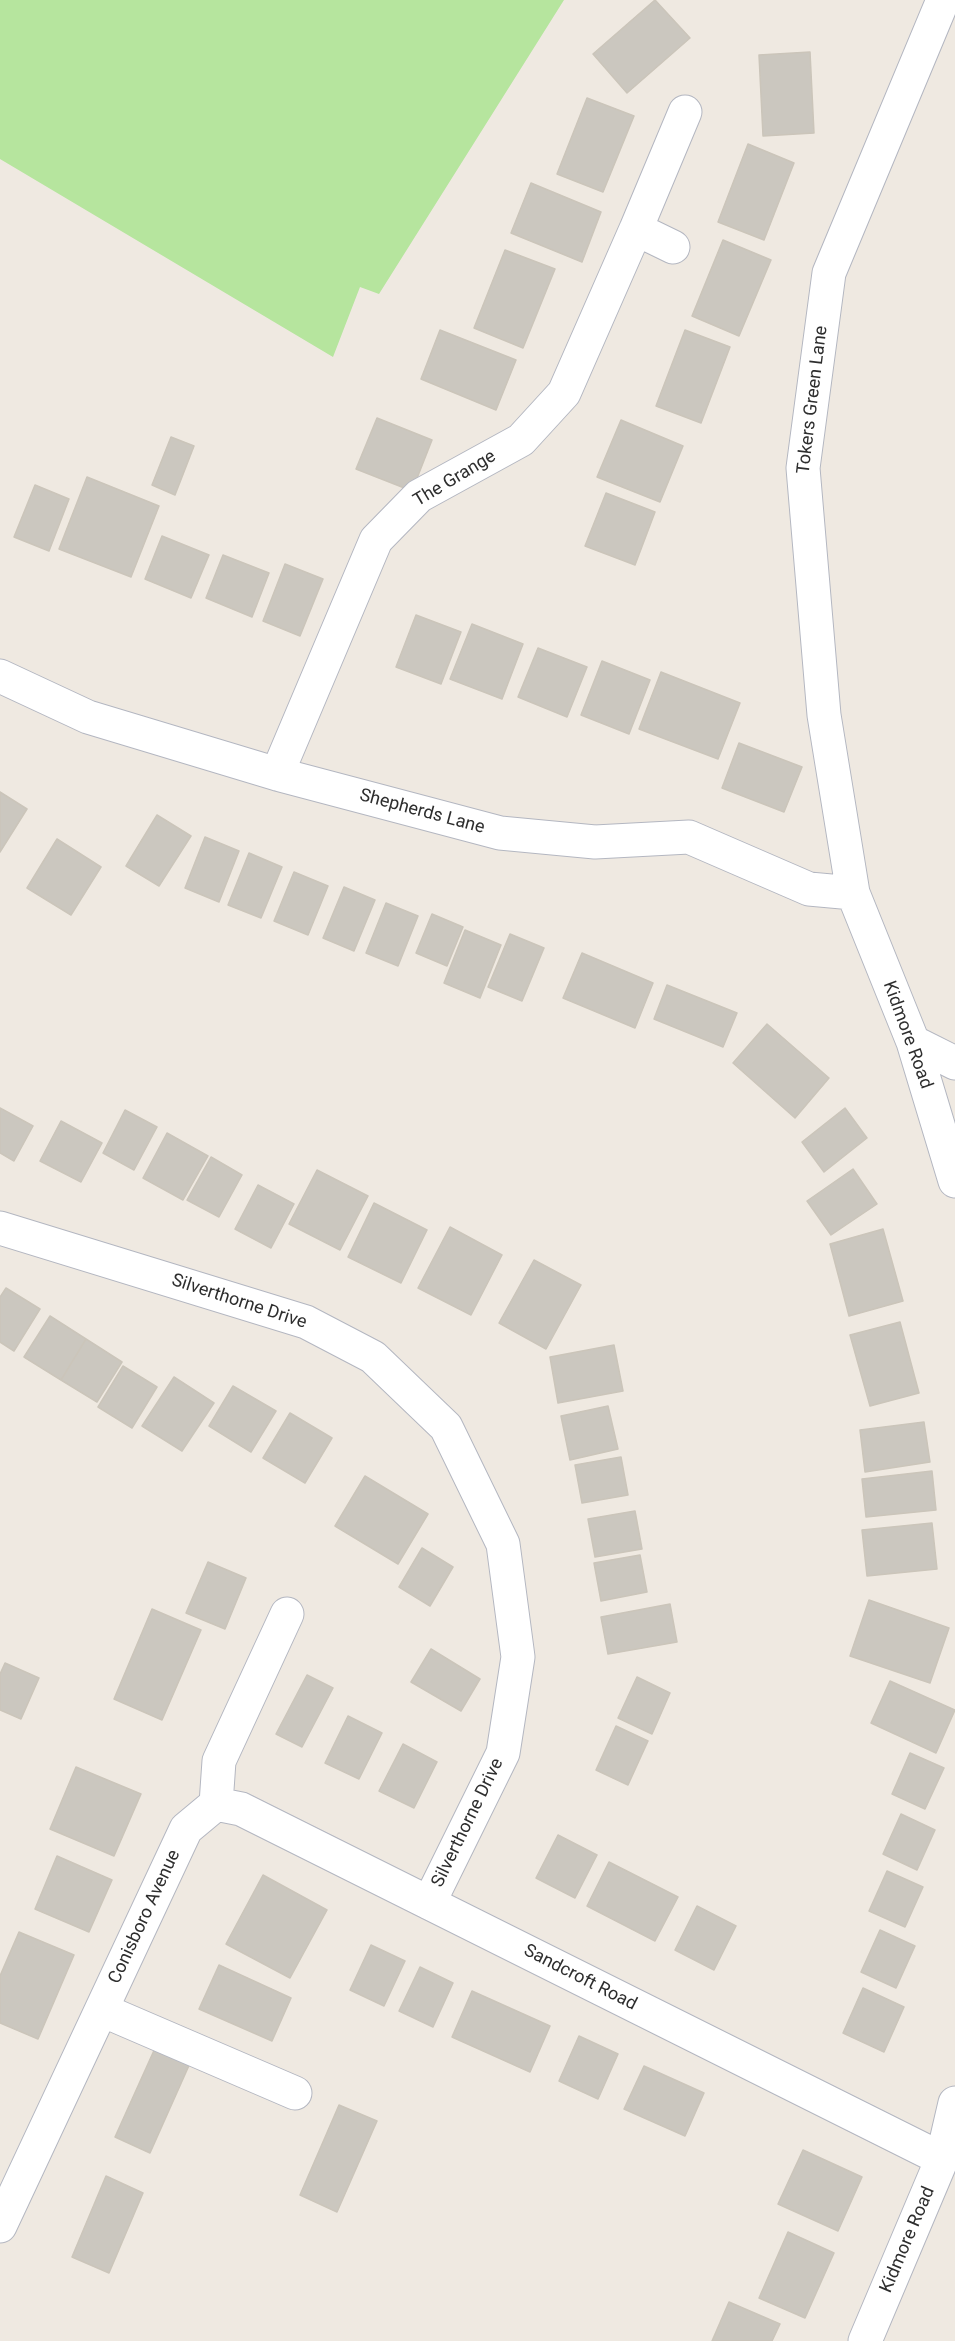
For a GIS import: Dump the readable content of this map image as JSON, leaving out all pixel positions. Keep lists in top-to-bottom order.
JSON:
{
  "streets": {
    "street": [
      "Tokers Green Lane",
      "The Grange",
      "Shepherds Lane",
      "Kidmore Road",
      "Silverthorne Drive",
      "Conisboro Avenue",
      "Sandcroft Road"
    ]
  },
  "crossings": [
    ["Tokers Green Lane", "Shepherds Lane"],
    ["Tokers Green Lane", "Kidmore Road"],
    ["The Grange", "Shepherds Lane"],
    ["Shepherds Lane", "Kidmore Road"],
    ["Kidmore Road", "Sandcroft Road"],
    ["Silverthorne Drive", "Sandcroft Road"],
    ["Conisboro Avenue", "Sandcroft Road"]
  ]
}
